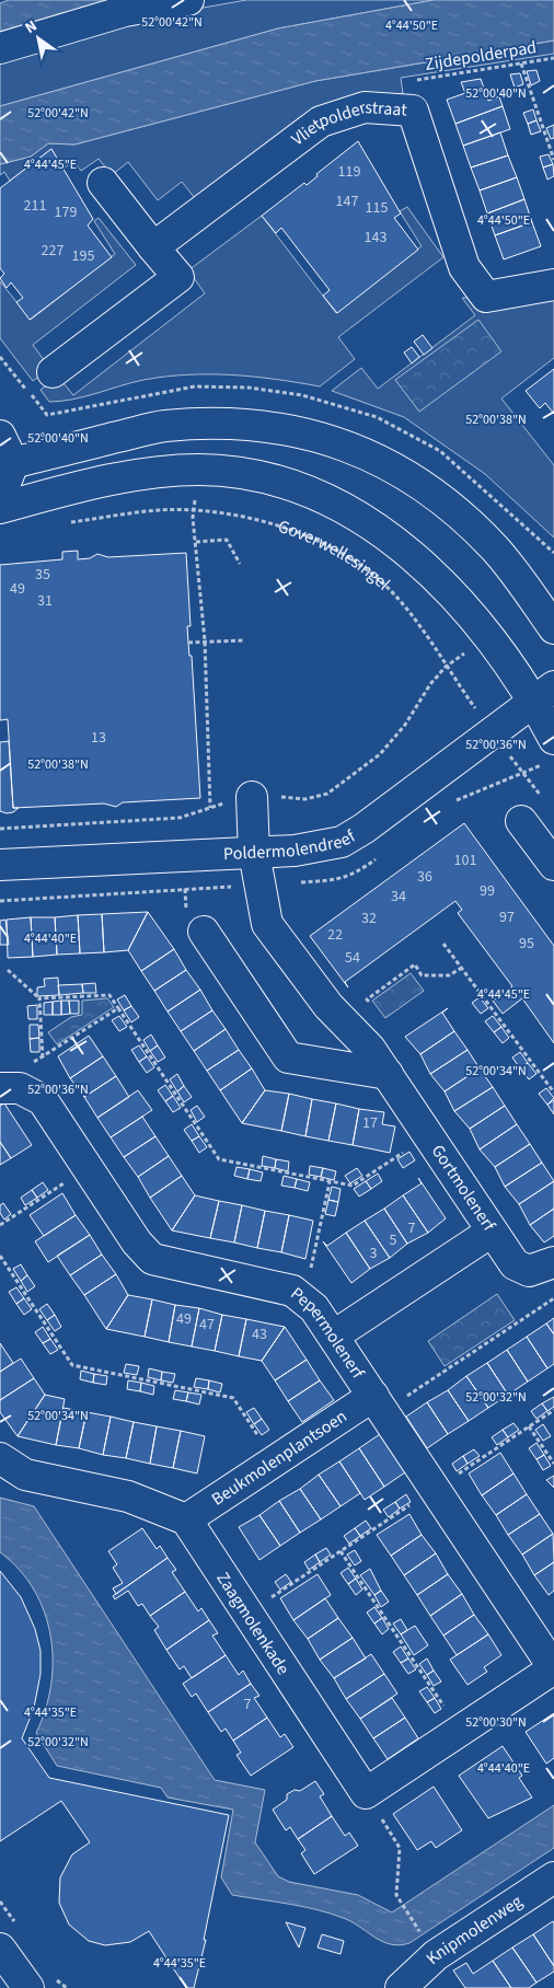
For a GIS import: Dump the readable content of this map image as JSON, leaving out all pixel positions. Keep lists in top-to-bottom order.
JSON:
{
  "streets": {
    "street": [
      "Vlietpolderstraat",
      "Poldermolendreef",
      "Gortmolenerf",
      "Pepermolenerf",
      "Beukmolenplantsoen",
      "Zaagmolenkade",
      "Knipmolenweg"
    ],
    "path": ["Zijdepolderpad", "Goverwellesingel"]
  },
  "crossings": [
    ["Zijdepolderpad", "Vlietpolderstraat"],
    ["Goverwellesingel", "Poldermolendreef"],
    ["Poldermolendreef", "Gortmolenerf"],
    ["Pepermolenerf", "Beukmolenplantsoen"],
    ["Beukmolenplantsoen", "Zaagmolenkade"]
  ],
  "house_numbers": [
    "119",
    "147",
    "211",
    "115",
    "179",
    "143",
    "227",
    "195",
    "35",
    "49",
    "31",
    "13",
    "101",
    "36",
    "99",
    "34",
    "97",
    "32",
    "22",
    "95",
    "54",
    "17",
    "7",
    "5",
    "3",
    "49",
    "47",
    "43",
    "7"
  ],
  "north": "top left",
  "coordinates": [
    "52°00'42\"N",
    "4°44'50\"E",
    "52°00'40\"N",
    "4°44'45\"E",
    "52°00'38\"N",
    "52°00'36\"N",
    "4°44'40\"E",
    "52°00'34\"N",
    "52°00'32\"N",
    "4°44'35\"E",
    "52°00'30\"N"
  ]
}
